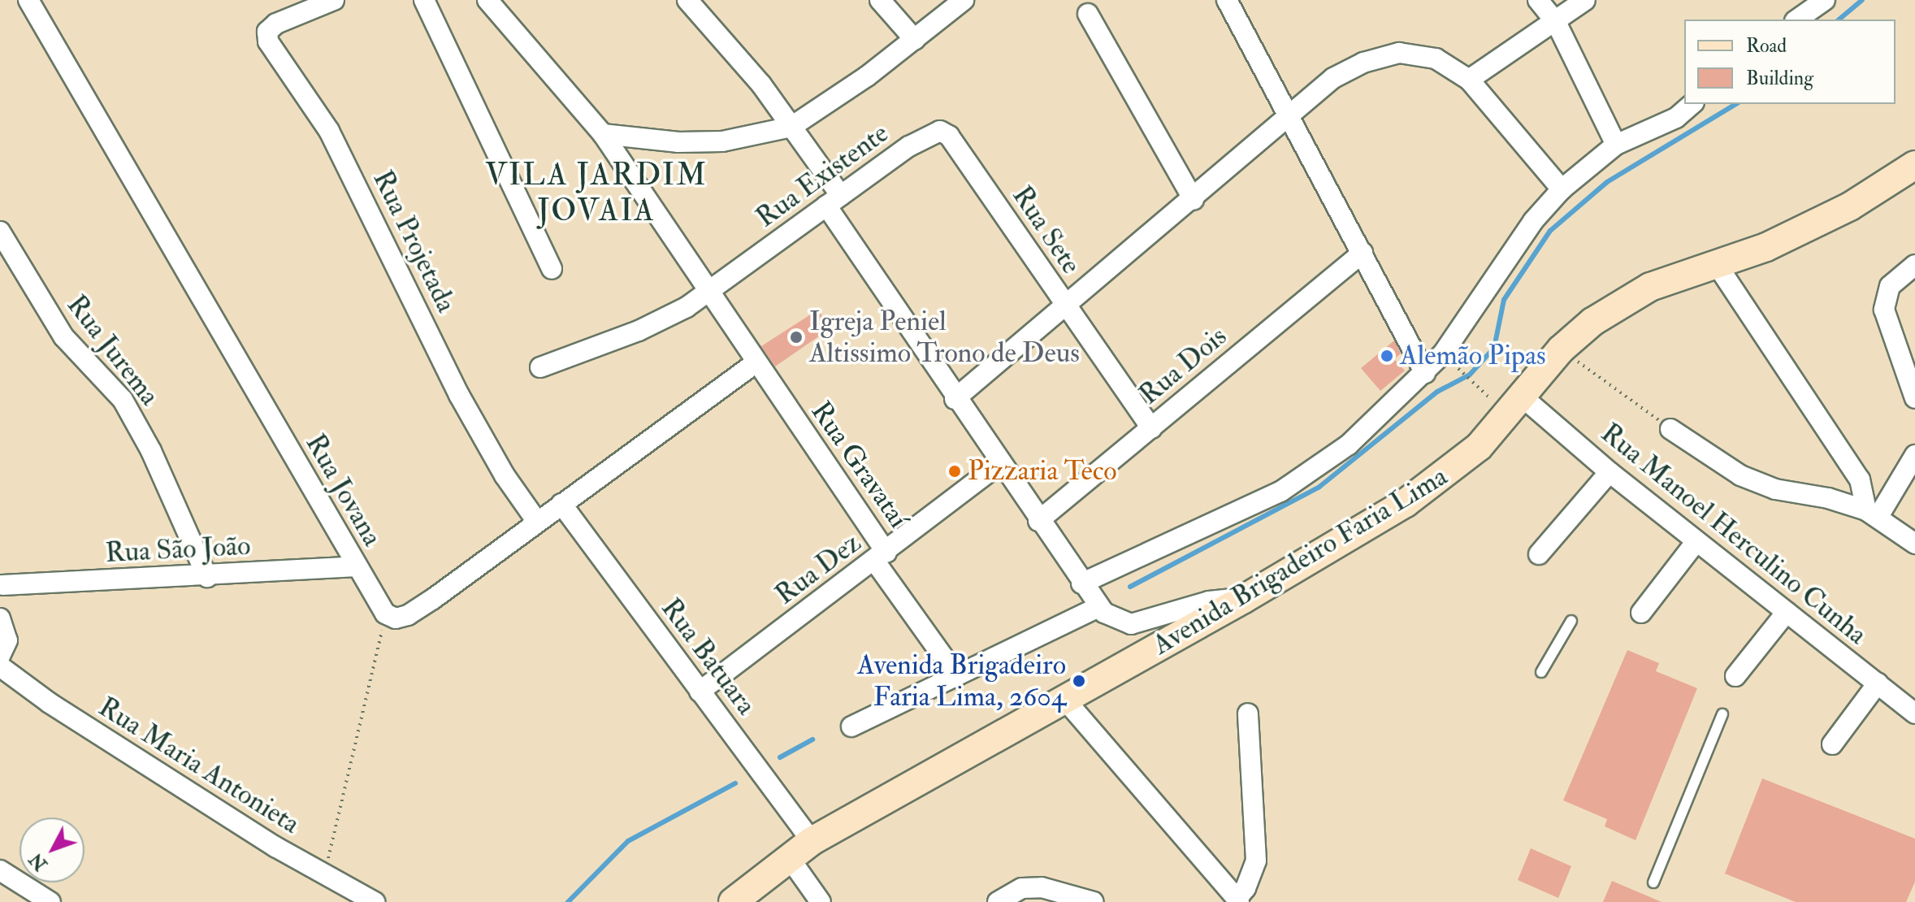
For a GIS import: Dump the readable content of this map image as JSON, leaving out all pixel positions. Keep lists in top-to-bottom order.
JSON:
{
  "streets": {
    "main road": ["Avenida Brigadeiro Faria Lima"],
    "street": [
      "Rua Existente",
      "Rua Sete",
      "Rua Projetada",
      "Rua Jurema",
      "Rua Dois",
      "Rua Gravataí",
      "Rua Jovana",
      "Rua Manoel Herculino Cunha",
      "Rua São João",
      "Rua Dez",
      "Rua Batuara",
      "Rua Maria Antonieta"
    ]
  },
  "crossings": [
    ["Rua Existente", "Rua Sete"],
    ["Rua Existente", "Rua Gravataí"],
    ["Rua Sete", "Rua Dois"],
    ["Rua Jurema", "Rua São João"],
    ["Rua Gravataí", "Rua Dez"],
    ["Rua Jovana", "Rua São João"],
    ["Rua Manoel Herculino Cunha", "Avenida Brigadeiro Faria Lima"],
    ["Avenida Brigadeiro Faria Lima", "Rua Batuara"],
    ["Rua Dez", "Rua Batuara"]
  ],
  "districts": ["VILA JARDIM JOVAIA"],
  "places": [
    "Igreja Peniel Altissimo Trono de Deus",
    "Alemão Pipas",
    "Pizzaria Teco",
    "Avenida Brigadeiro Faria Lima, 2604"
  ],
  "legend": ["Road", "Building"],
  "north": "bottom left"
}
